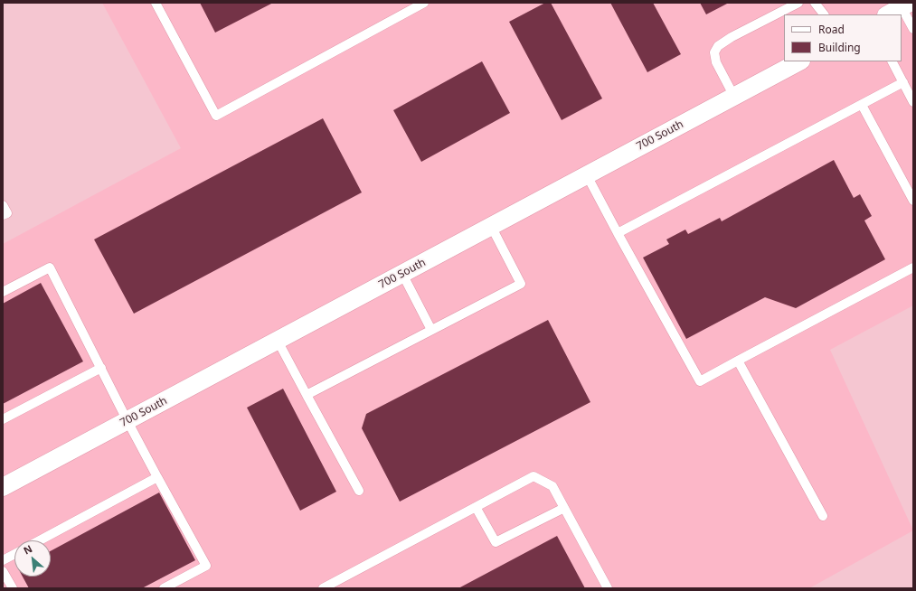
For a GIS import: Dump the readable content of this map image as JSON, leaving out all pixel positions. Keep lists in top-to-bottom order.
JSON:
{
  "streets": {
    "street": ["700 South"]
  },
  "legend": ["Road", "Building"],
  "north": "top left"
}
